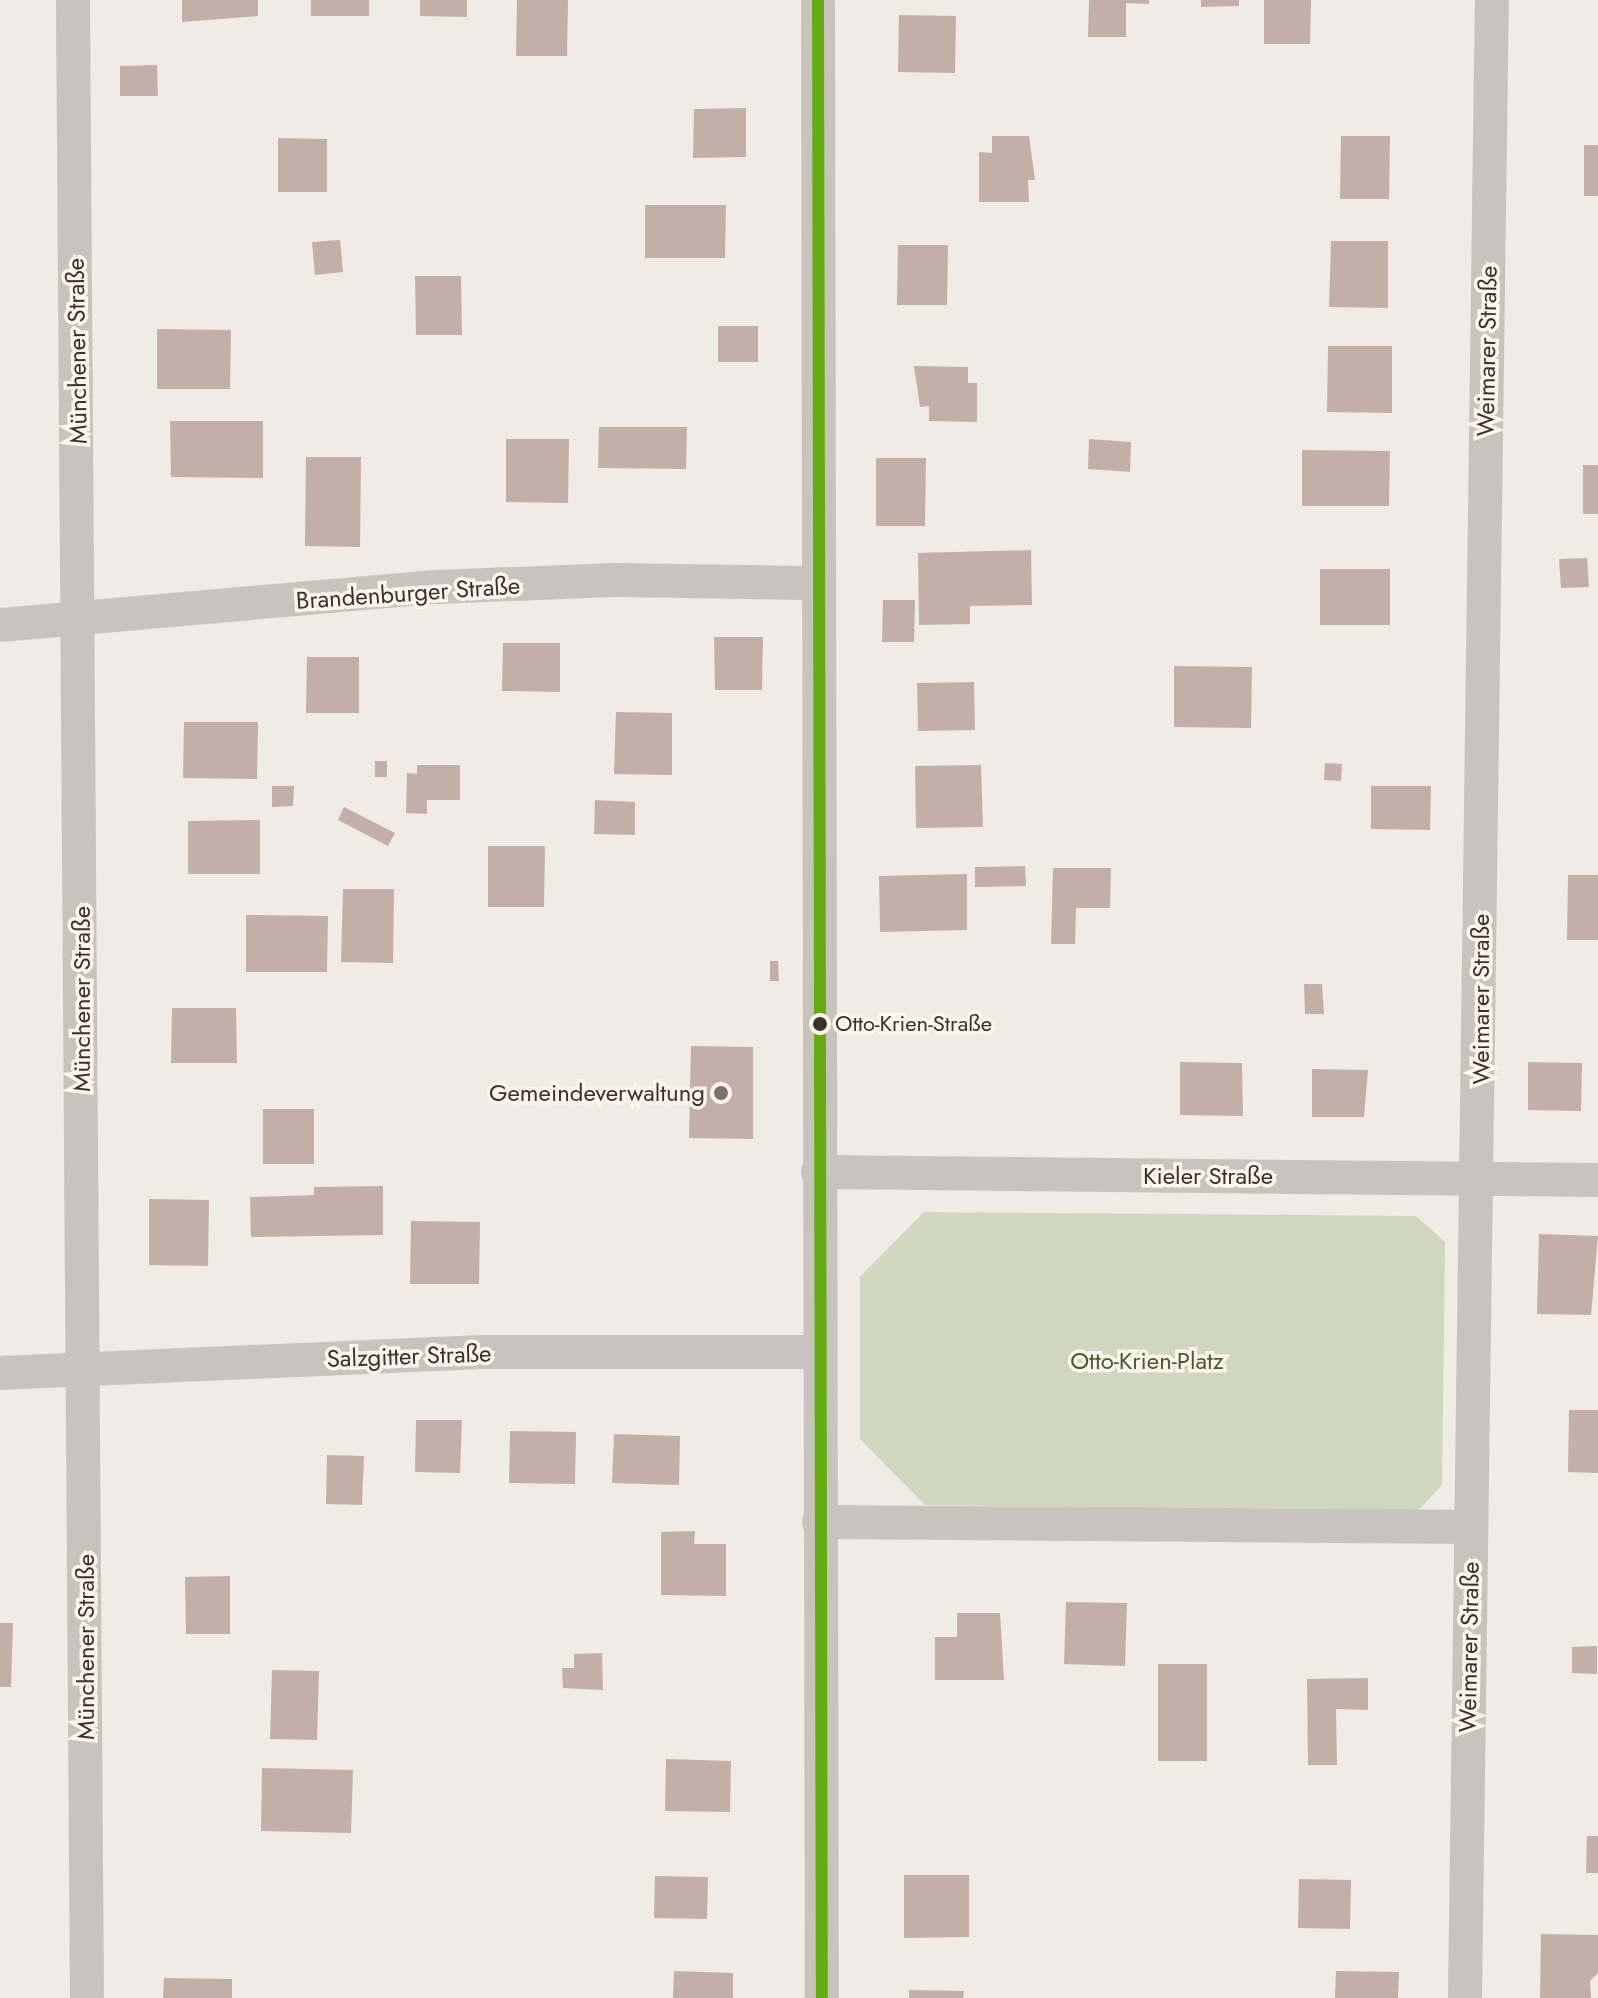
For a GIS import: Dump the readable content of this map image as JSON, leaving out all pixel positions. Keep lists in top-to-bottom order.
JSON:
{
  "streets": {
    "street": [
      "Münchener Straße",
      "Weimarer Straße",
      "Brandenburger Straße",
      "Kieler Straße",
      "Salzgitter Straße"
    ]
  },
  "crossings": [
    ["Münchener Straße", "Brandenburger Straße"],
    ["Münchener Straße", "Salzgitter Straße"],
    ["Weimarer Straße", "Kieler Straße"]
  ],
  "parks": ["Otto-Krien-Platz"],
  "places": ["Otto-Krien-Straße", "Gemeindeverwaltung"]
}
